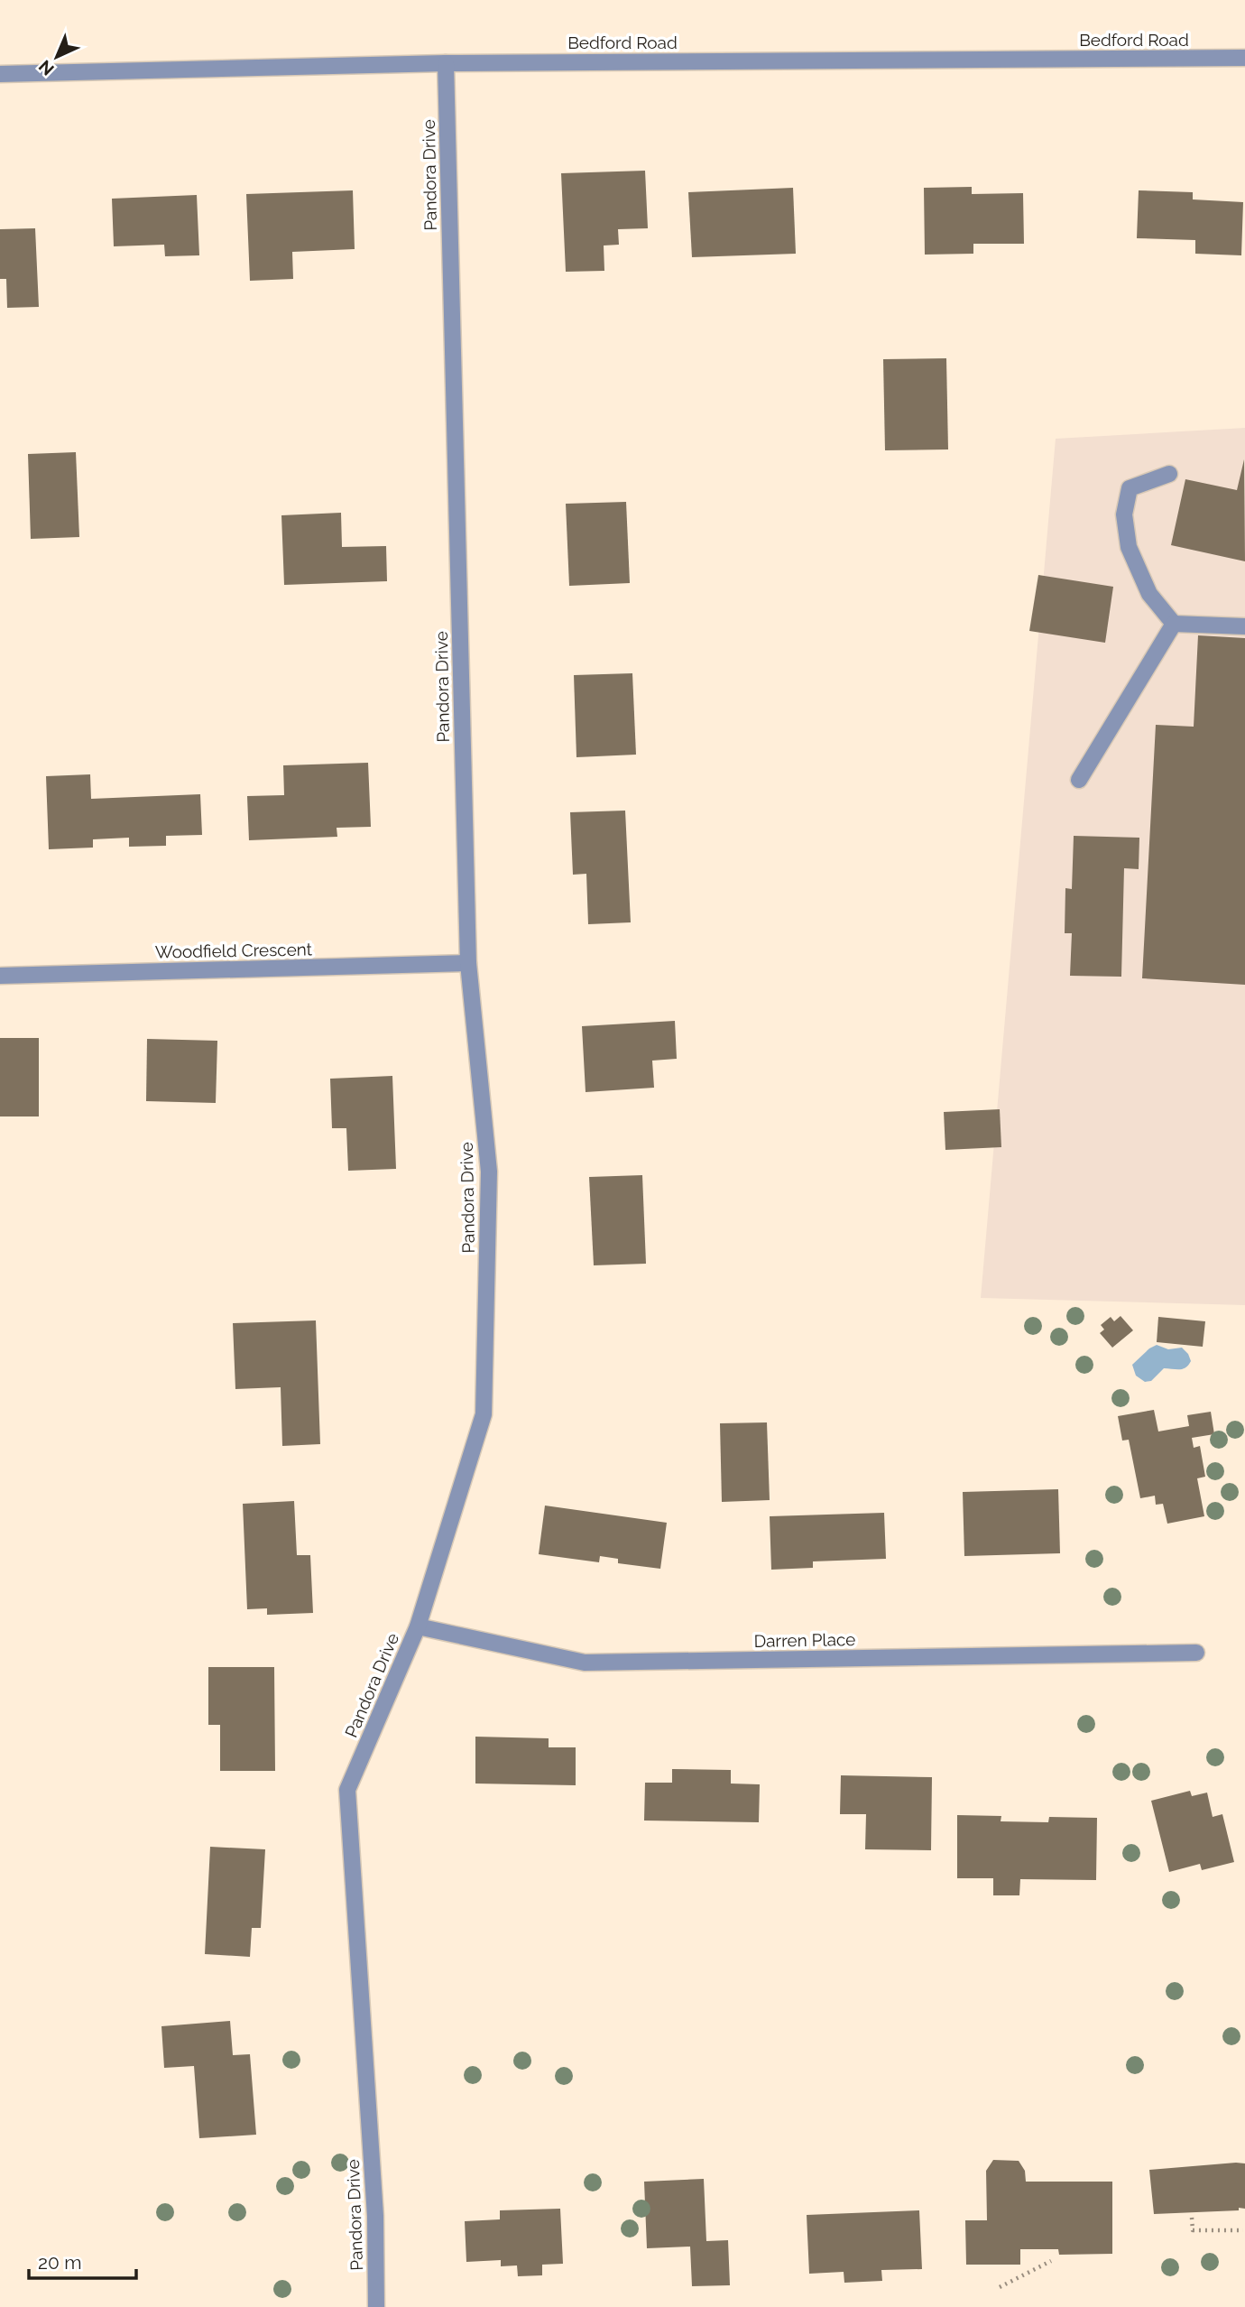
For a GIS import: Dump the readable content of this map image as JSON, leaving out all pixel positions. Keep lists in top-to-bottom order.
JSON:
{
  "streets": {
    "street": [
      "Bedford Road",
      "Pandora Drive",
      "Woodfield Crescent",
      "Darren Place"
    ]
  },
  "crossings": [
    ["Bedford Road", "Pandora Drive"],
    ["Pandora Drive", "Woodfield Crescent"],
    ["Pandora Drive", "Darren Place"]
  ],
  "scale_bar": "20 m",
  "north": "bottom left"
}
